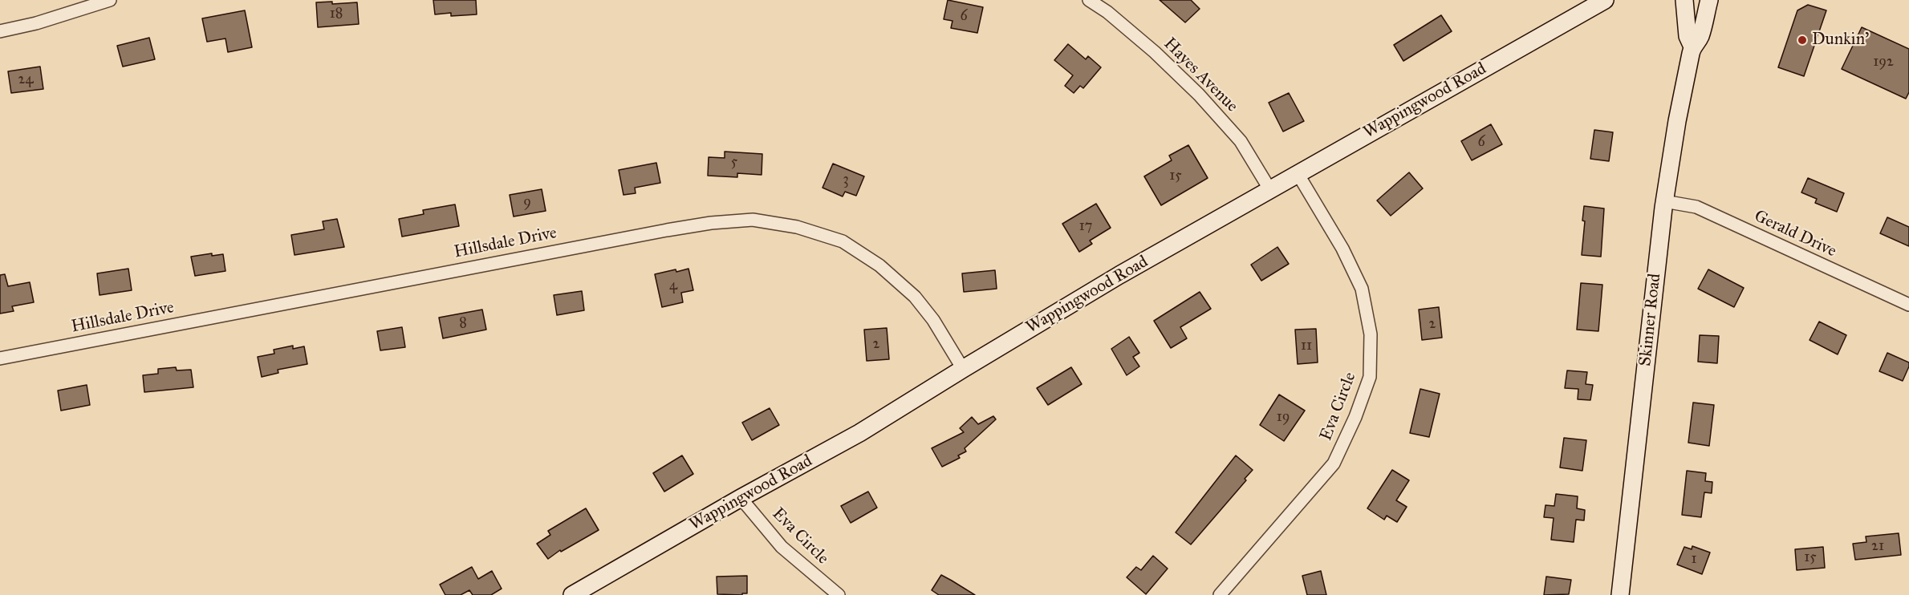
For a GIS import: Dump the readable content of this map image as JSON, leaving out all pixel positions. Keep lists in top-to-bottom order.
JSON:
{
  "streets": {
    "main road": ["Wappingwood Road", "Skinner Road"],
    "street": [
      "Hayes Avenue",
      "Gerald Drive",
      "Hillsdale Drive",
      "Eva Circle"
    ]
  },
  "crossings": [
    ["Hayes Avenue", "Wappingwood Road"],
    ["Wappingwood Road", "Hillsdale Drive"],
    ["Wappingwood Road", "Eva Circle"],
    ["Gerald Drive", "Skinner Road"]
  ],
  "places": ["Dunkin'"],
  "house_numbers": [
    "18",
    "6",
    "192",
    "24",
    "6",
    "5",
    "15",
    "3",
    "9",
    "17",
    "4",
    "8",
    "2",
    "2",
    "11",
    "19",
    "21",
    "15",
    "1"
  ]
}
